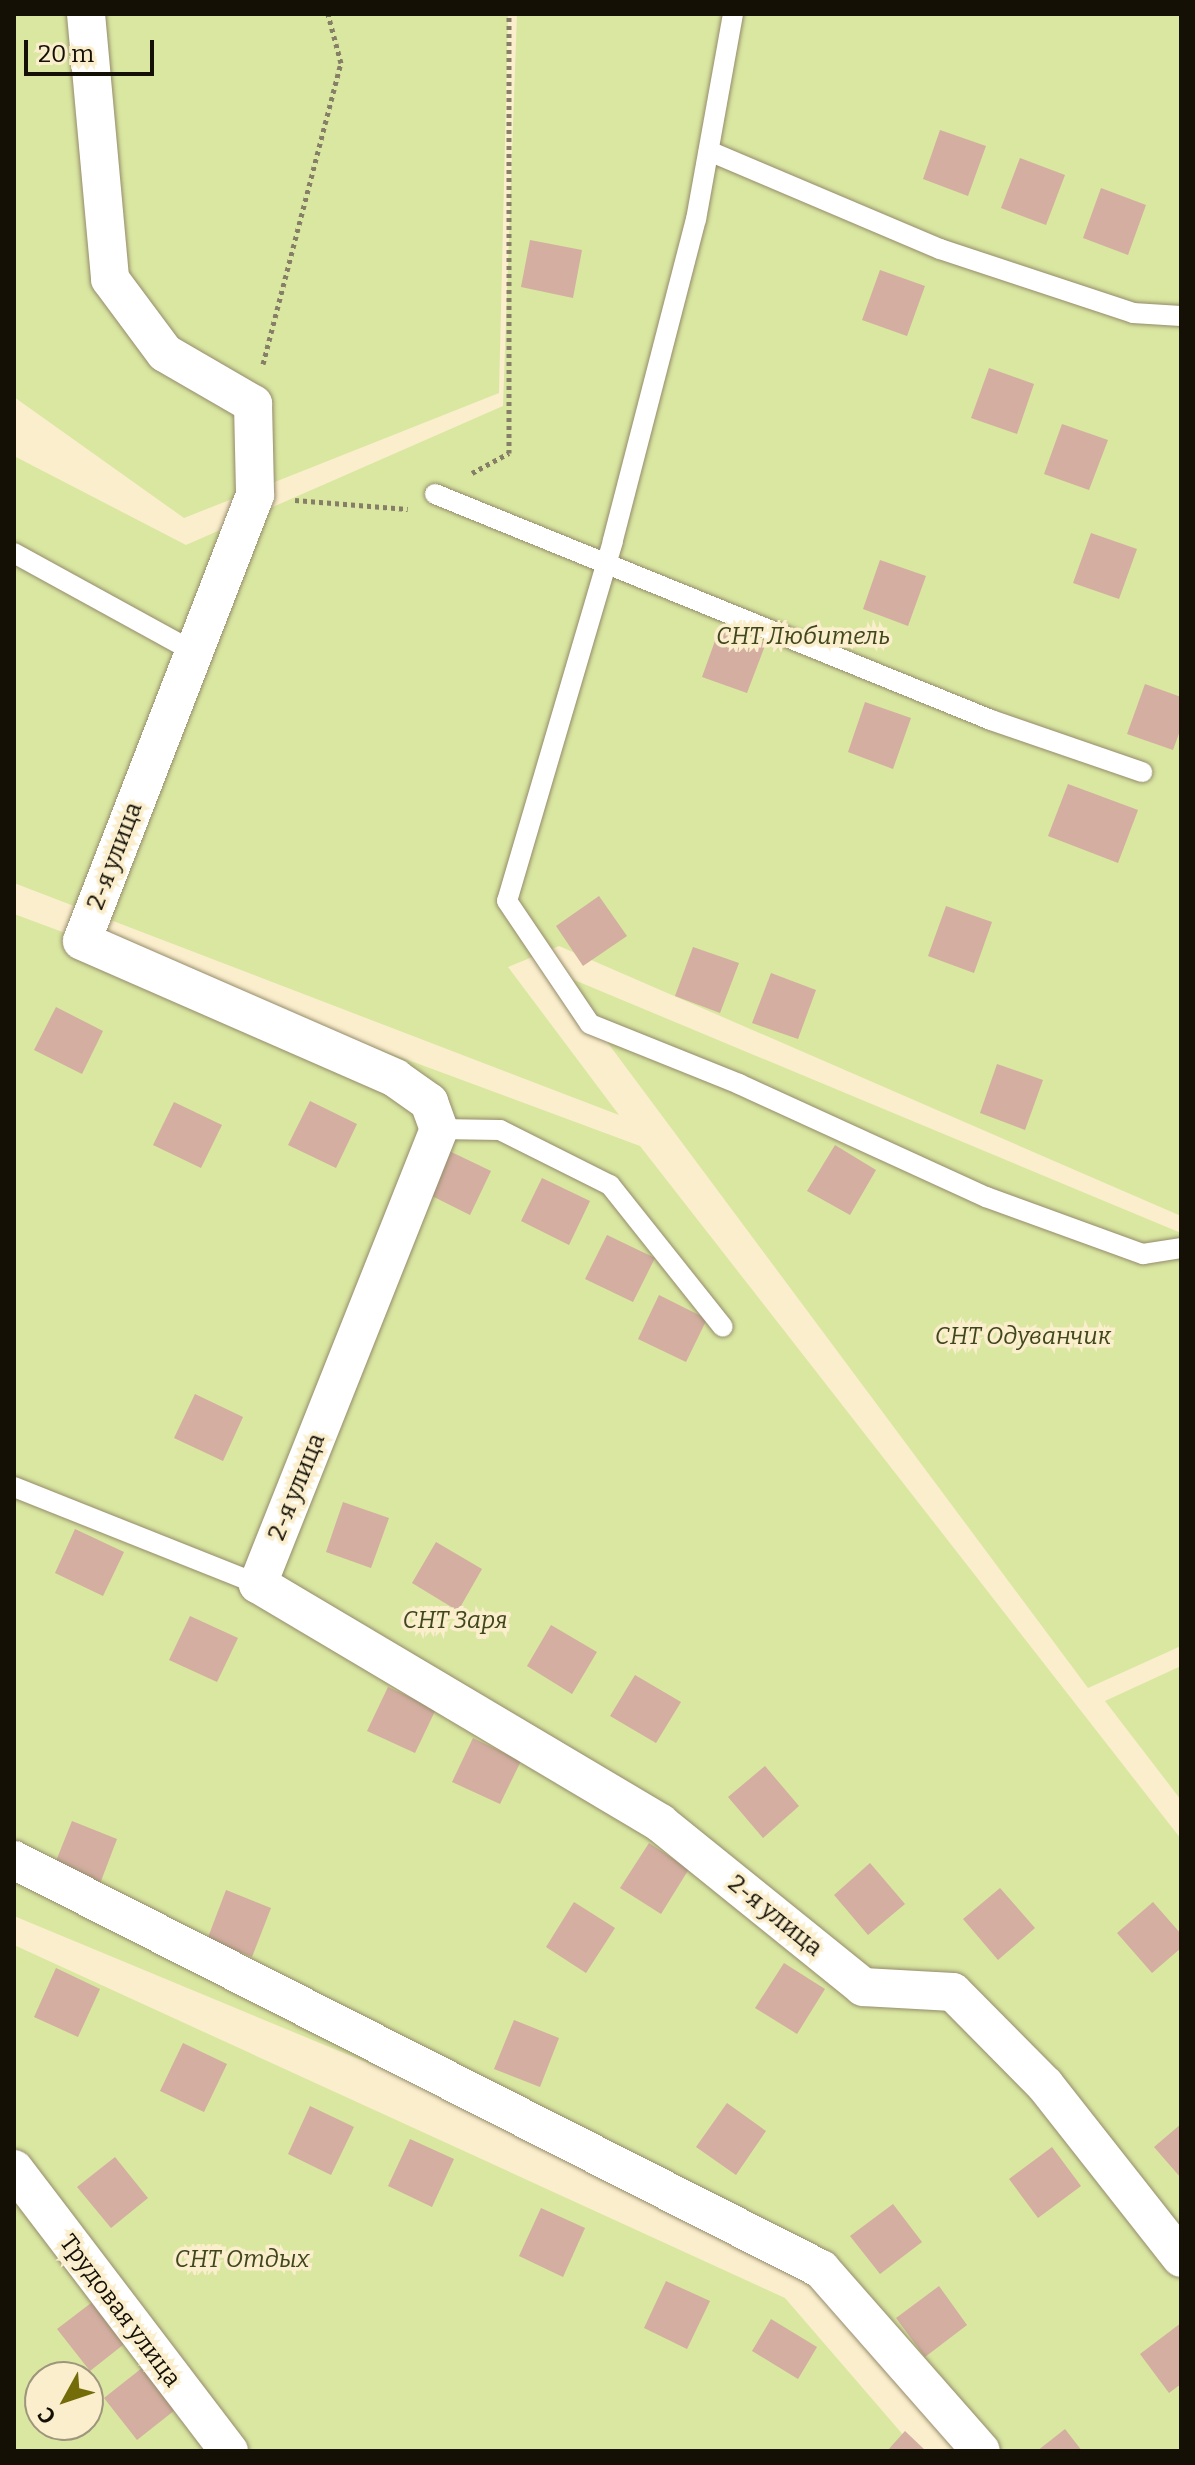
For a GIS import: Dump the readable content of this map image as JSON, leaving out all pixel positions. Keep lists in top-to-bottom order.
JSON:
{
  "streets": {
    "street": ["2-я улица", "Трудовая улица"]
  },
  "parks": [
    "СНТ Любитель",
    "СНТ Одуванчик",
    "СНТ Заря",
    "СНТ Отдых"
  ],
  "scale_bar": "20 m",
  "north": "bottom left"
}
